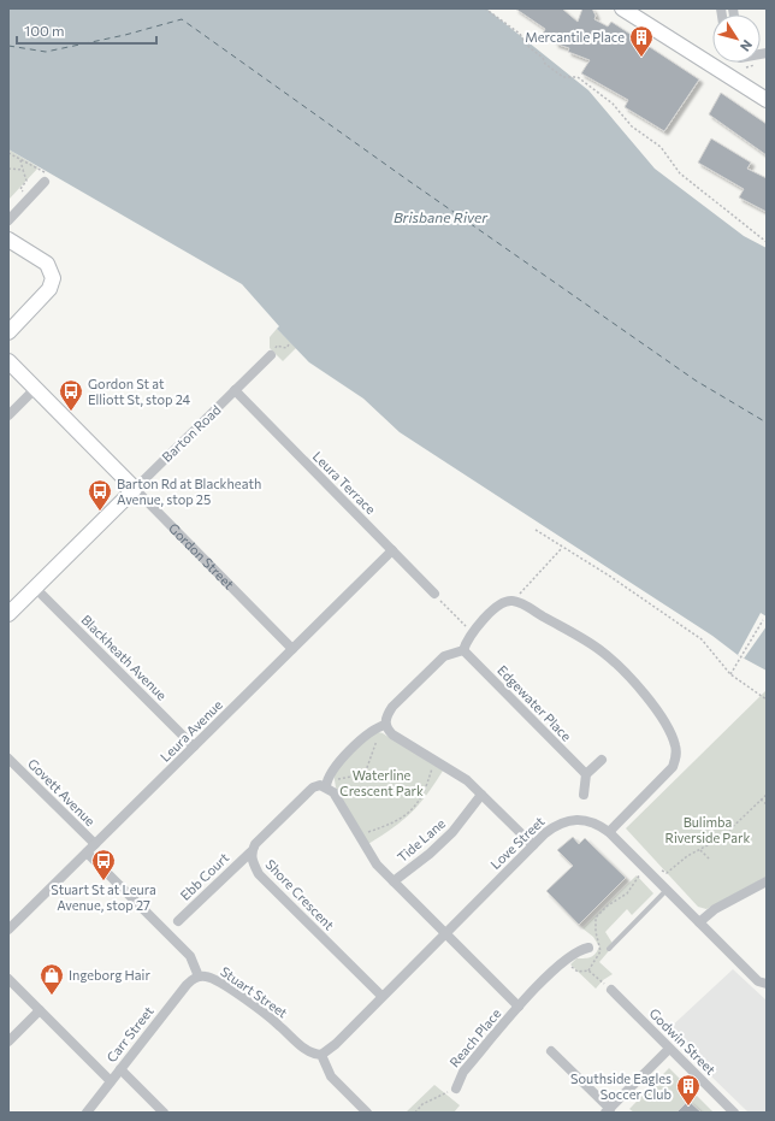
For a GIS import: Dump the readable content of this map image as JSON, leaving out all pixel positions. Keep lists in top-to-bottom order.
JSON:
{
  "streets": {
    "street": [
      "Barton Road",
      "Leura Terrace",
      "Gordon Street",
      "Blackheath Avenue",
      "Edgewater Place",
      "Leura Avenue",
      "Govett Avenue",
      "Tide Lane",
      "Love Street",
      "Ebb Court",
      "Shore Crescent",
      "Stuart Street",
      "Carr Street",
      "Reach Place",
      "Godwin Street"
    ]
  },
  "crossings": [
    ["Barton Road", "Leura Terrace"],
    ["Barton Road", "Gordon Street"],
    ["Barton Road", "Blackheath Avenue"],
    ["Leura Terrace", "Leura Avenue"],
    ["Gordon Street", "Leura Avenue"],
    ["Blackheath Avenue", "Leura Avenue"],
    ["Leura Avenue", "Govett Avenue"],
    ["Leura Avenue", "Stuart Street"],
    ["Love Street", "Shore Crescent"],
    ["Love Street", "Stuart Street"],
    ["Ebb Court", "Shore Crescent"],
    ["Stuart Street", "Carr Street"]
  ],
  "water": ["Brisbane River"],
  "parks": ["Waterline Crescent Park", "Bulimba Riverside Park"],
  "places": {
    "building": ["Mercantile Place", "Southside Eagles Soccer Club"],
    "bus stop": ["Gordon St at Elliott St, stop 24", "Barton Rd at Blackheath Avenue, stop 25", "Stuart St at Leura Avenue, stop 27"],
    "shop": ["Ingeborg Hair"]
  },
  "scale_bar": "100 m",
  "north": "bottom right"
}
